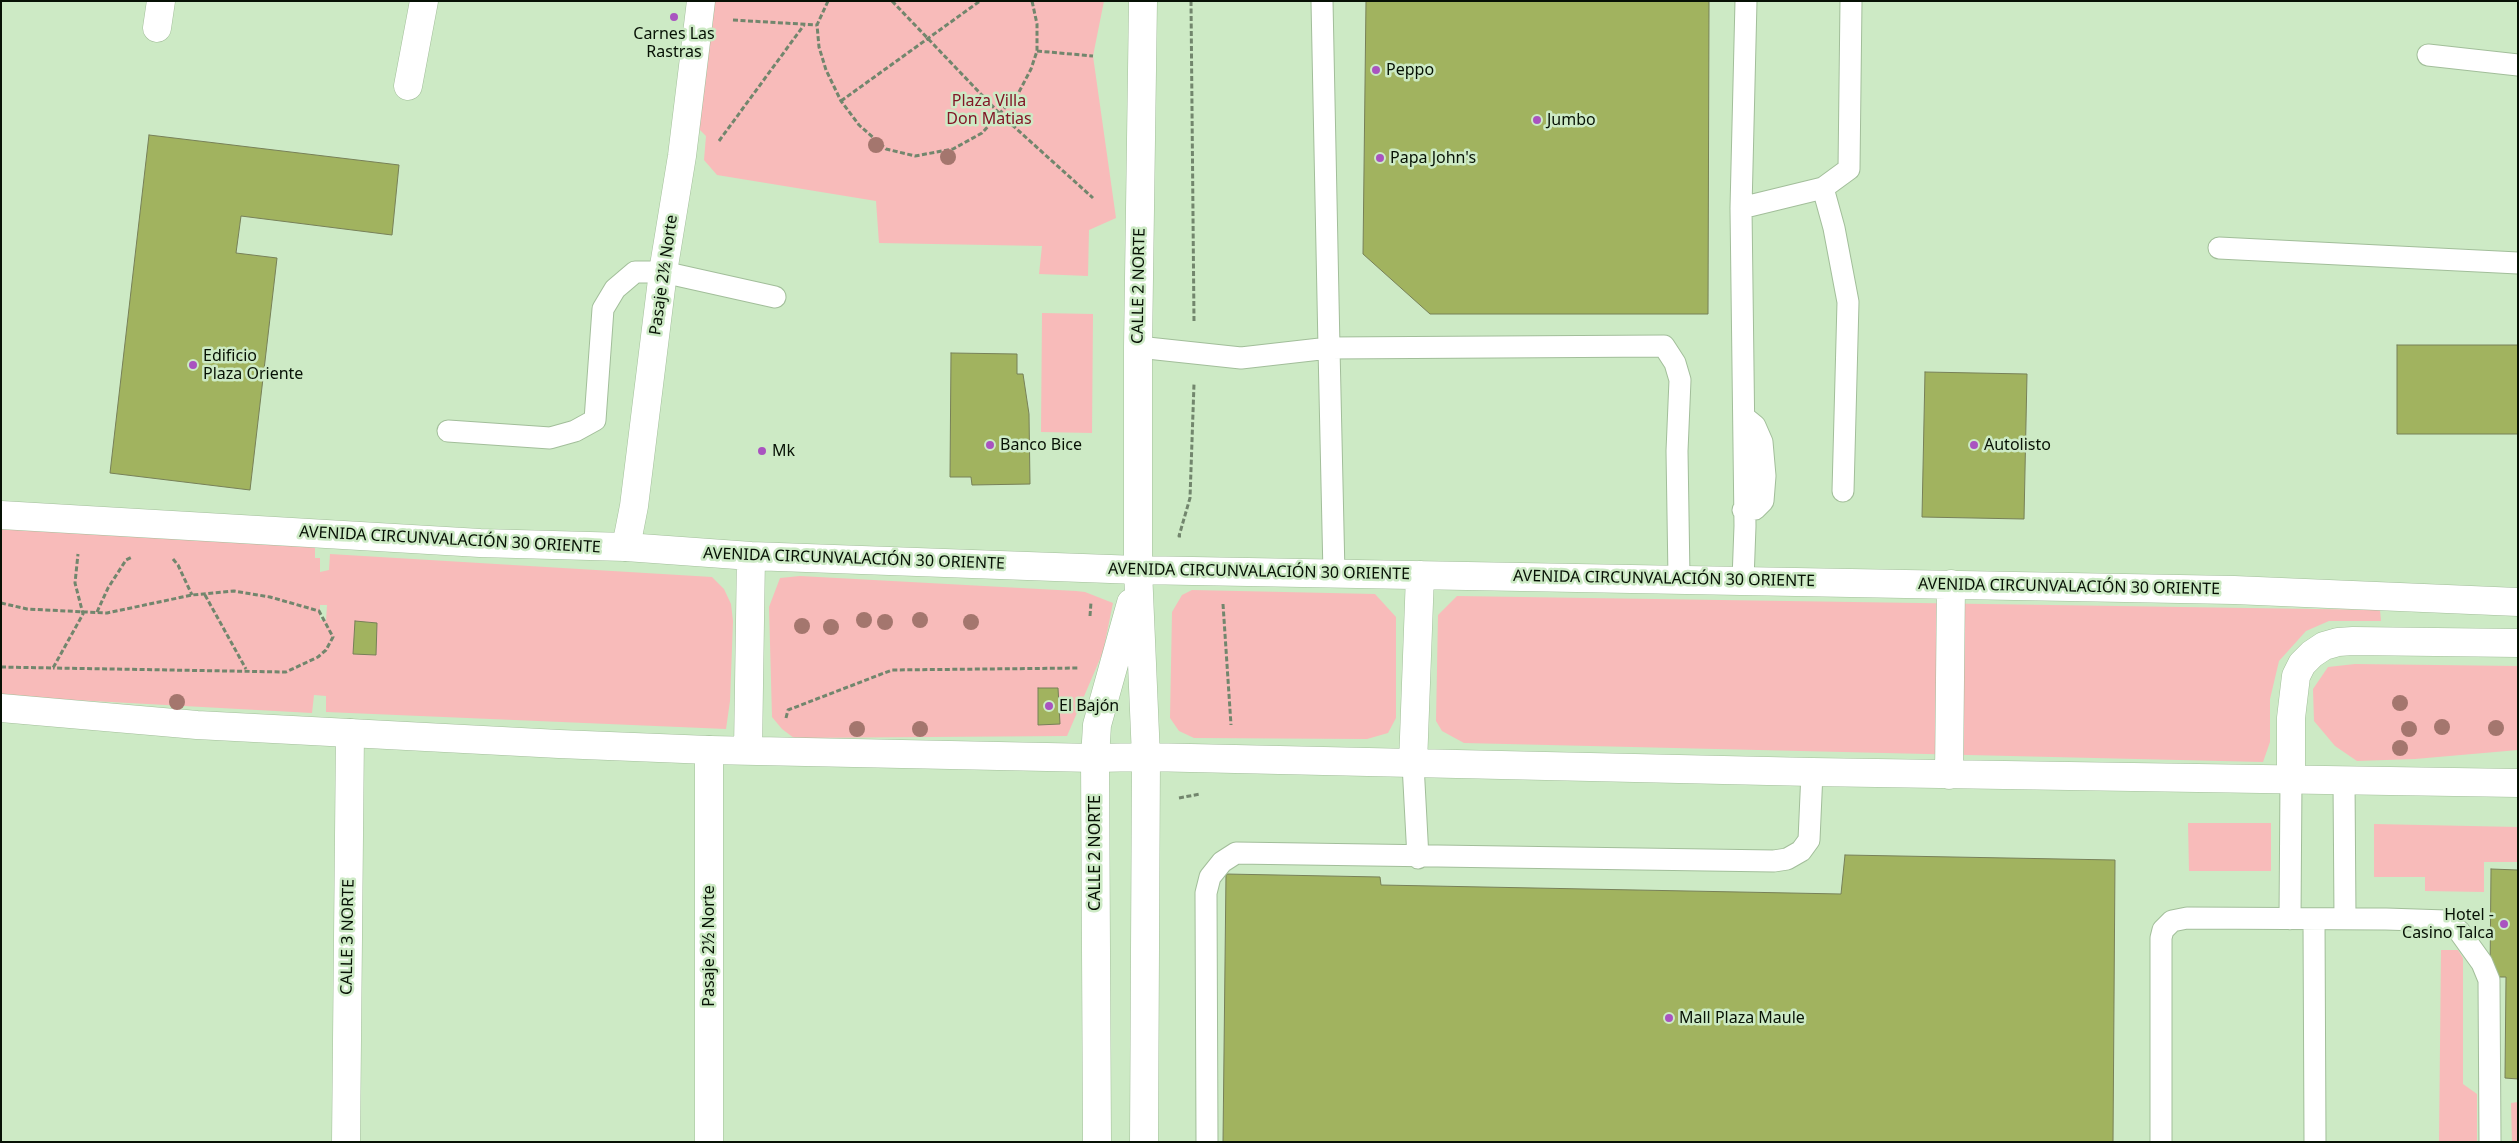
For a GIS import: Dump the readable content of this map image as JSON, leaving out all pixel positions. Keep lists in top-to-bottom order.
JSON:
{
  "streets": {
    "main road": [
      "Pasaje 2½ Norte",
      "CALLE 2 NORTE",
      "AVENIDA CIRCUNVALACIÓN 30 ORIENTE",
      "CALLE 3 NORTE"
    ]
  },
  "crossings": [
    ["Pasaje 2½ Norte", "AVENIDA CIRCUNVALACIÓN 30 ORIENTE"],
    ["CALLE 2 NORTE", "AVENIDA CIRCUNVALACIÓN 30 ORIENTE"]
  ],
  "parks": ["Plaza Villa Don Matias"],
  "places": [
    "Carnes Las Rastras",
    "Peppo",
    "Jumbo",
    "Papa John's",
    "Edificio Plaza Oriente",
    "Banco Bice",
    "Autolisto",
    "Mk",
    "El Bajón",
    "Hotel - Casino Talca",
    "Mall Plaza Maule"
  ]
}
